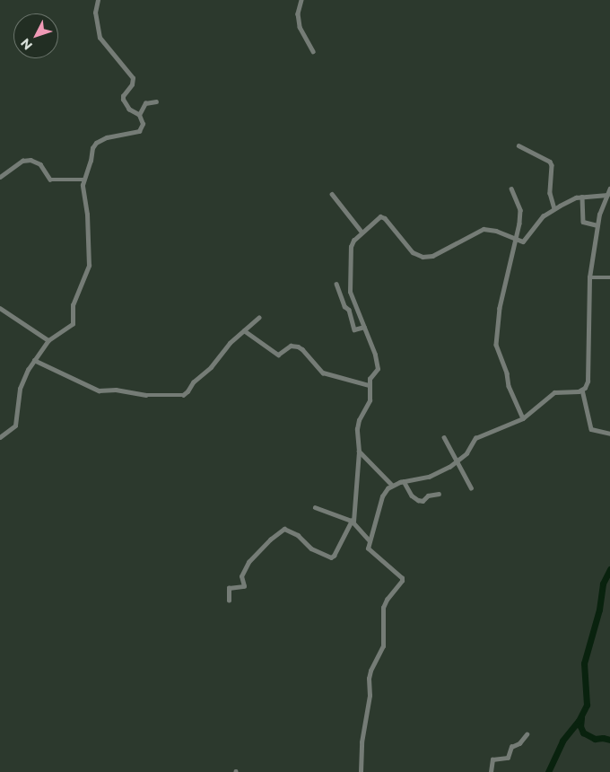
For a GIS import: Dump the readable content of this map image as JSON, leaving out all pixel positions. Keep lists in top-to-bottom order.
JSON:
{
  "north": "bottom left"
}
